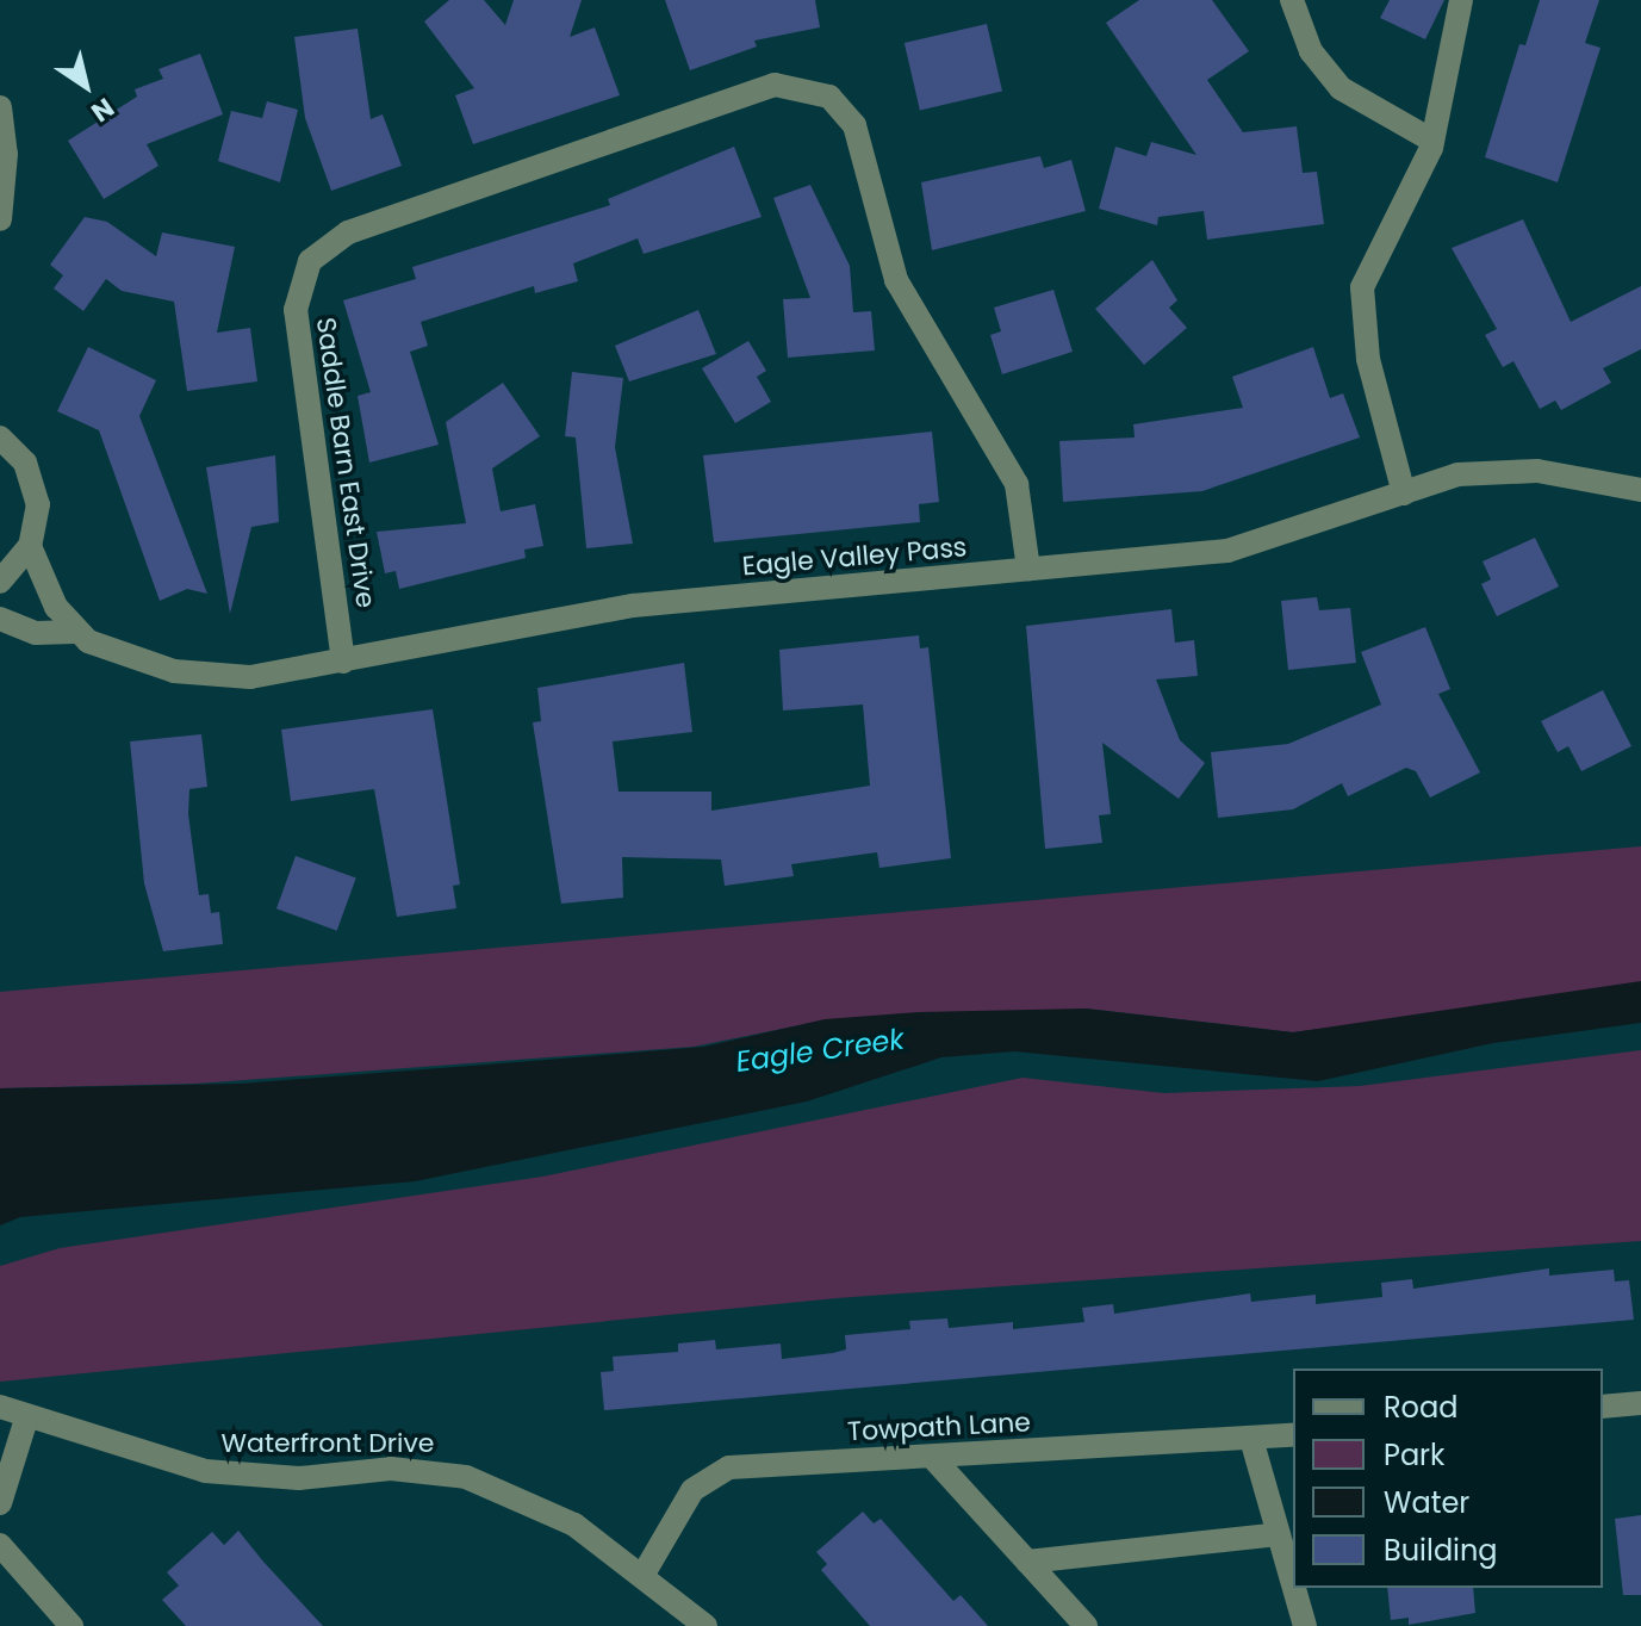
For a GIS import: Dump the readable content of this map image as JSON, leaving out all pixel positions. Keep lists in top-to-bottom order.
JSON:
{
  "streets": {
    "street": [
      "Saddle Barn East Drive",
      "Eagle Valley Pass",
      "Towpath Lane",
      "Waterfront Drive"
    ]
  },
  "crossings": [
    ["Saddle Barn East Drive", "Eagle Valley Pass"],
    ["Towpath Lane", "Waterfront Drive"]
  ],
  "water": ["Eagle Creek"],
  "legend": [
    "Road",
    "Park",
    "Water",
    "Building"
  ],
  "north": "bottom right"
}
